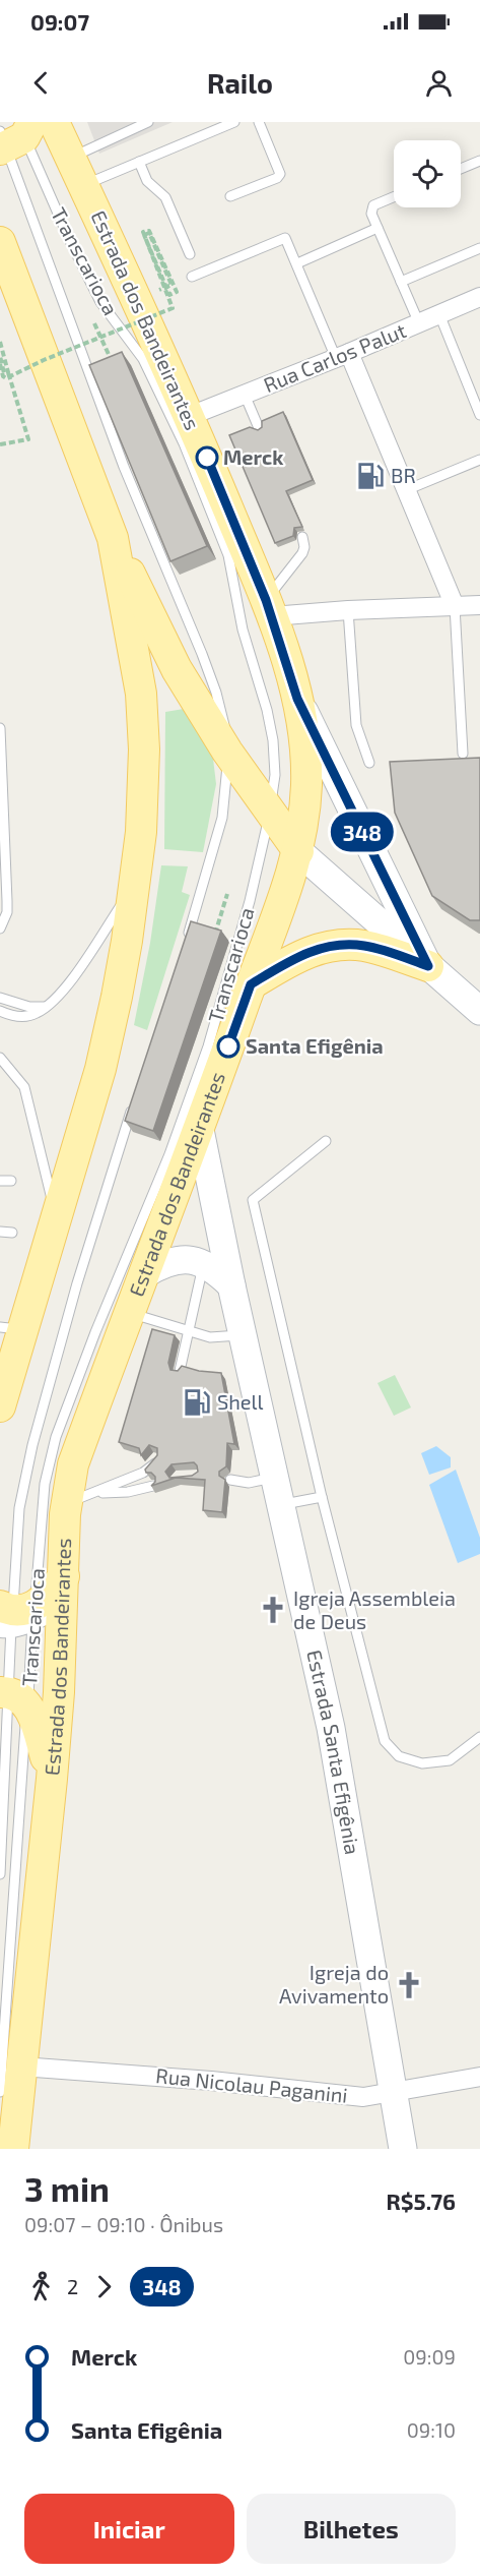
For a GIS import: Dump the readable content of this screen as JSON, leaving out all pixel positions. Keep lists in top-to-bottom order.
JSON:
{
  "streets": {
    "main road": ["Estrada dos Bandeirantes"],
    "street": ["Rua Carlos Palut", "Estrada Santa Efigênia", "Rua Nicolau Paganini"],
    "lane": ["Transcarioca"]
  },
  "crossings": [
    ["Transcarioca", "Estrada dos Bandeirantes"],
    ["Estrada dos Bandeirantes", "Rua Carlos Palut"],
    ["Estrada dos Bandeirantes", "Estrada Santa Efigênia"],
    ["Estrada dos Bandeirantes", "Rua Nicolau Paganini"],
    ["Estrada Santa Efigênia", "Rua Nicolau Paganini"]
  ],
  "places": {
    "other": ["Merck", "Santa Efigênia"],
    "fuel station": ["BR", "Shell"],
    "church": ["Igreja Assembleia de Deus", "Igreja do Avivamento"]
  },
  "lines": ["bus line 348"],
  "page": {
    "status": "09:07",
    "header": "Railo",
    "on_map": "348",
    "heading": ["3 min", "09:07 – 09:10 · Ônibus", "R$5.76"],
    "legs": ["2", "348"],
    "list": [
      {
        "name": "Merck",
        "value": "09:09"
      },
      {
        "name": "Santa Efigênia",
        "value": "09:10"
      }
    ],
    "buttons": ["Iniciar", "Bilhetes"]
  }
}
